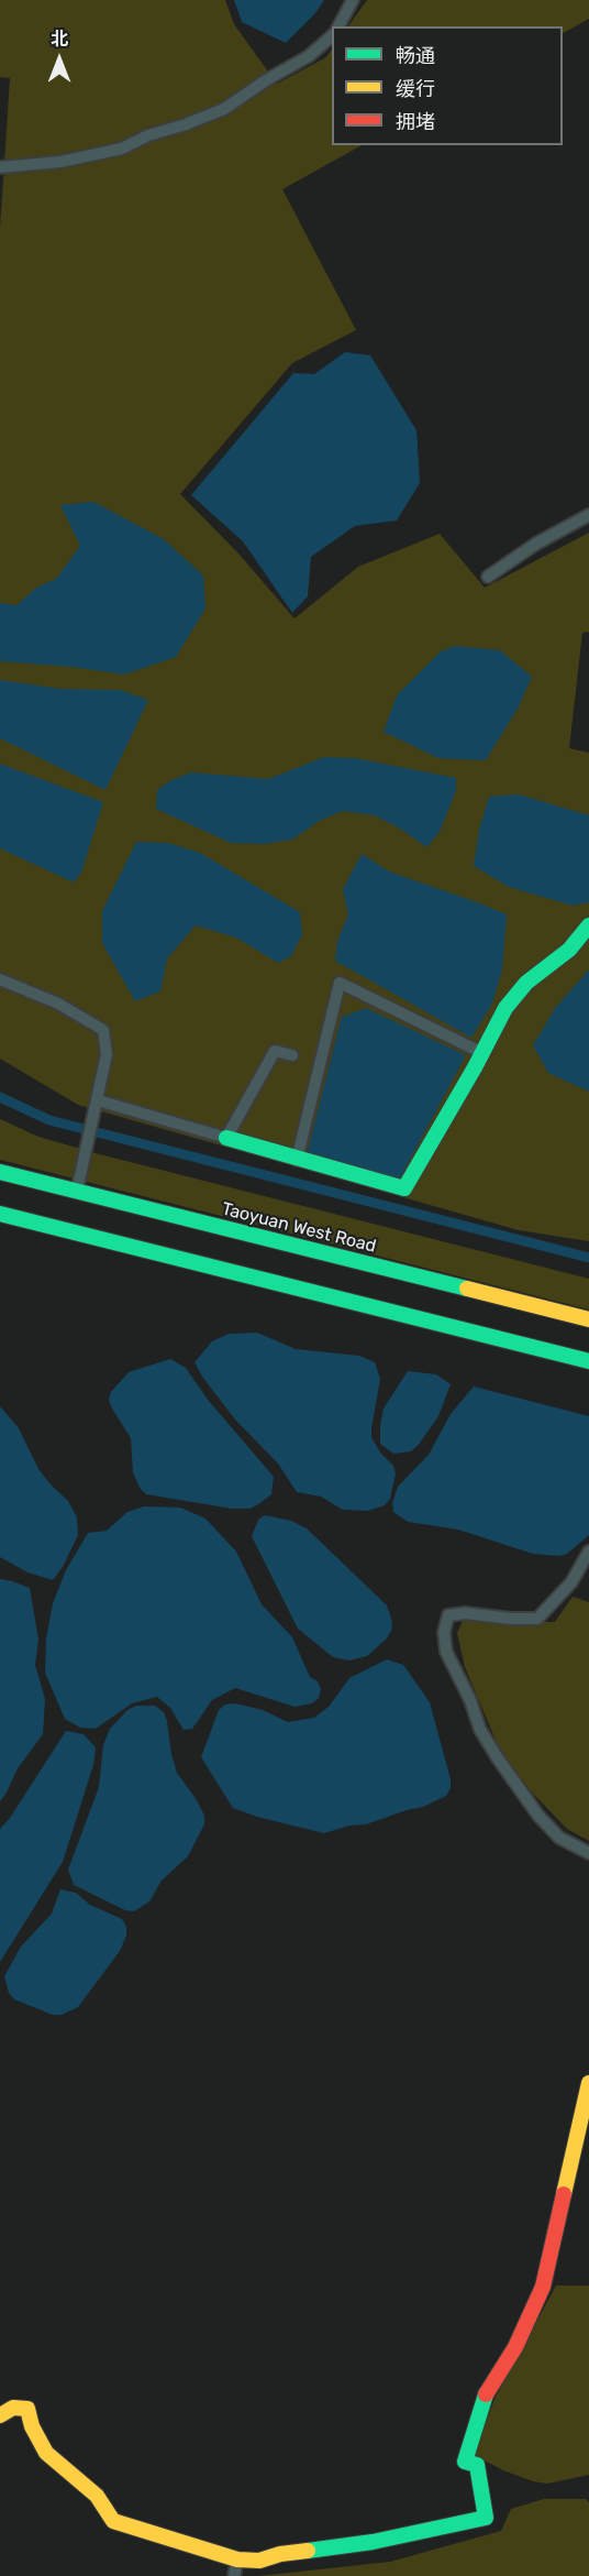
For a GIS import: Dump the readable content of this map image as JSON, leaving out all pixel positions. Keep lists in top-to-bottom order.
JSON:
{
  "streets": {
    "street": ["Taoyuan West Road"]
  },
  "legend": ["畅通", "缓行", "拥堵"],
  "north": "top"
}
